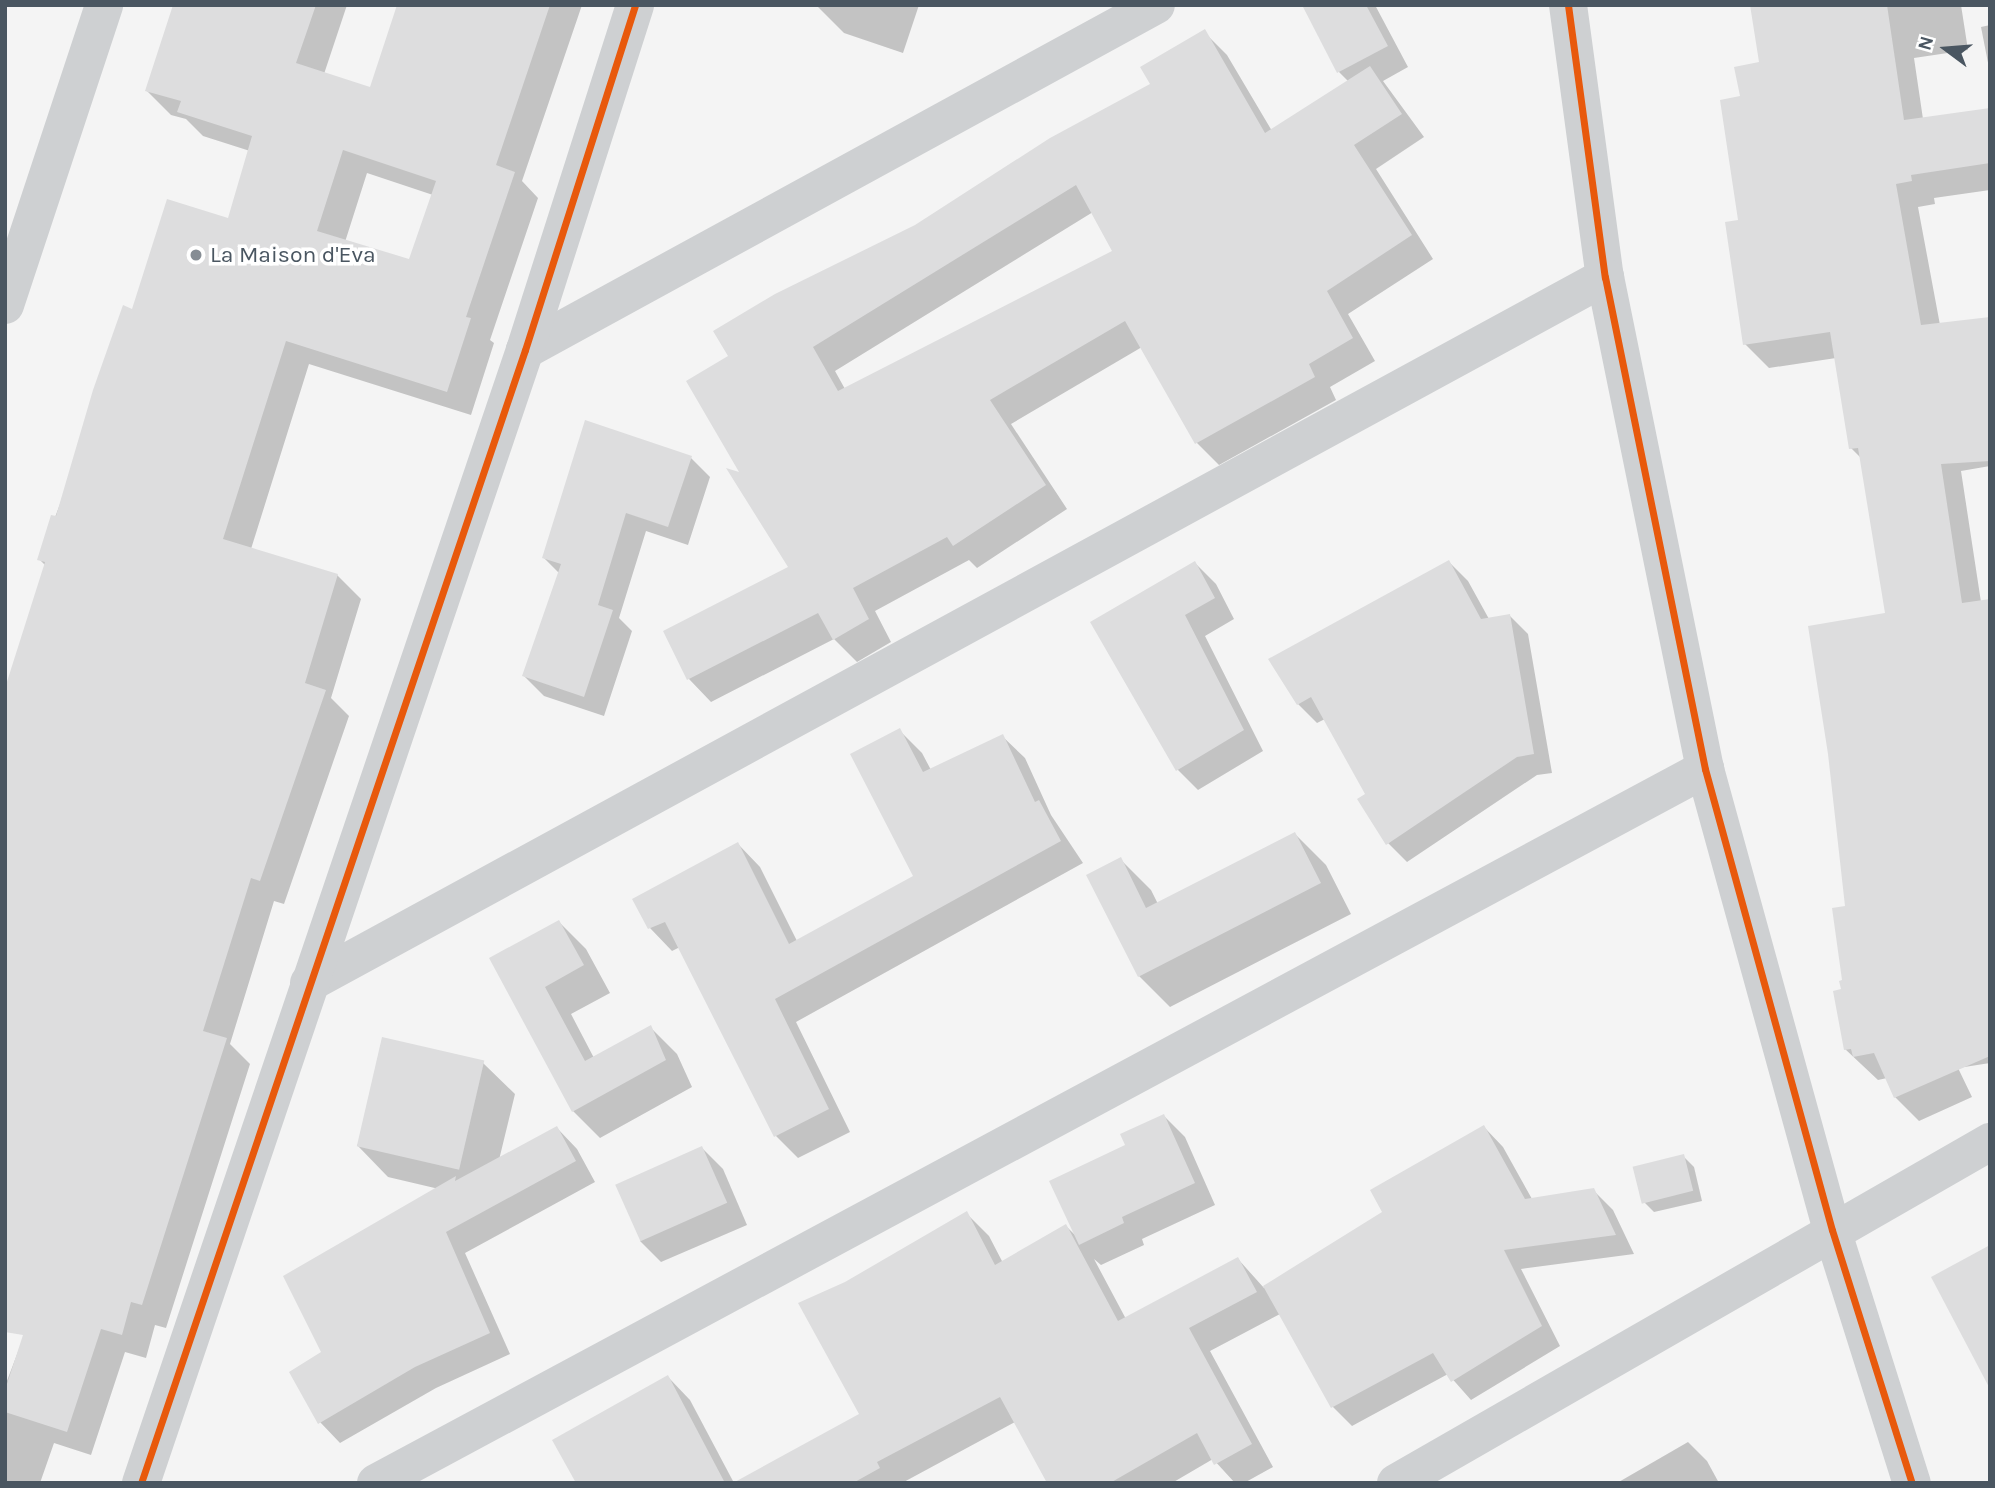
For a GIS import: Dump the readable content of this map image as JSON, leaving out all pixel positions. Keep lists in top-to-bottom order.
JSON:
{
  "places": ["La Maison d'Eva"],
  "north": "left"
}
